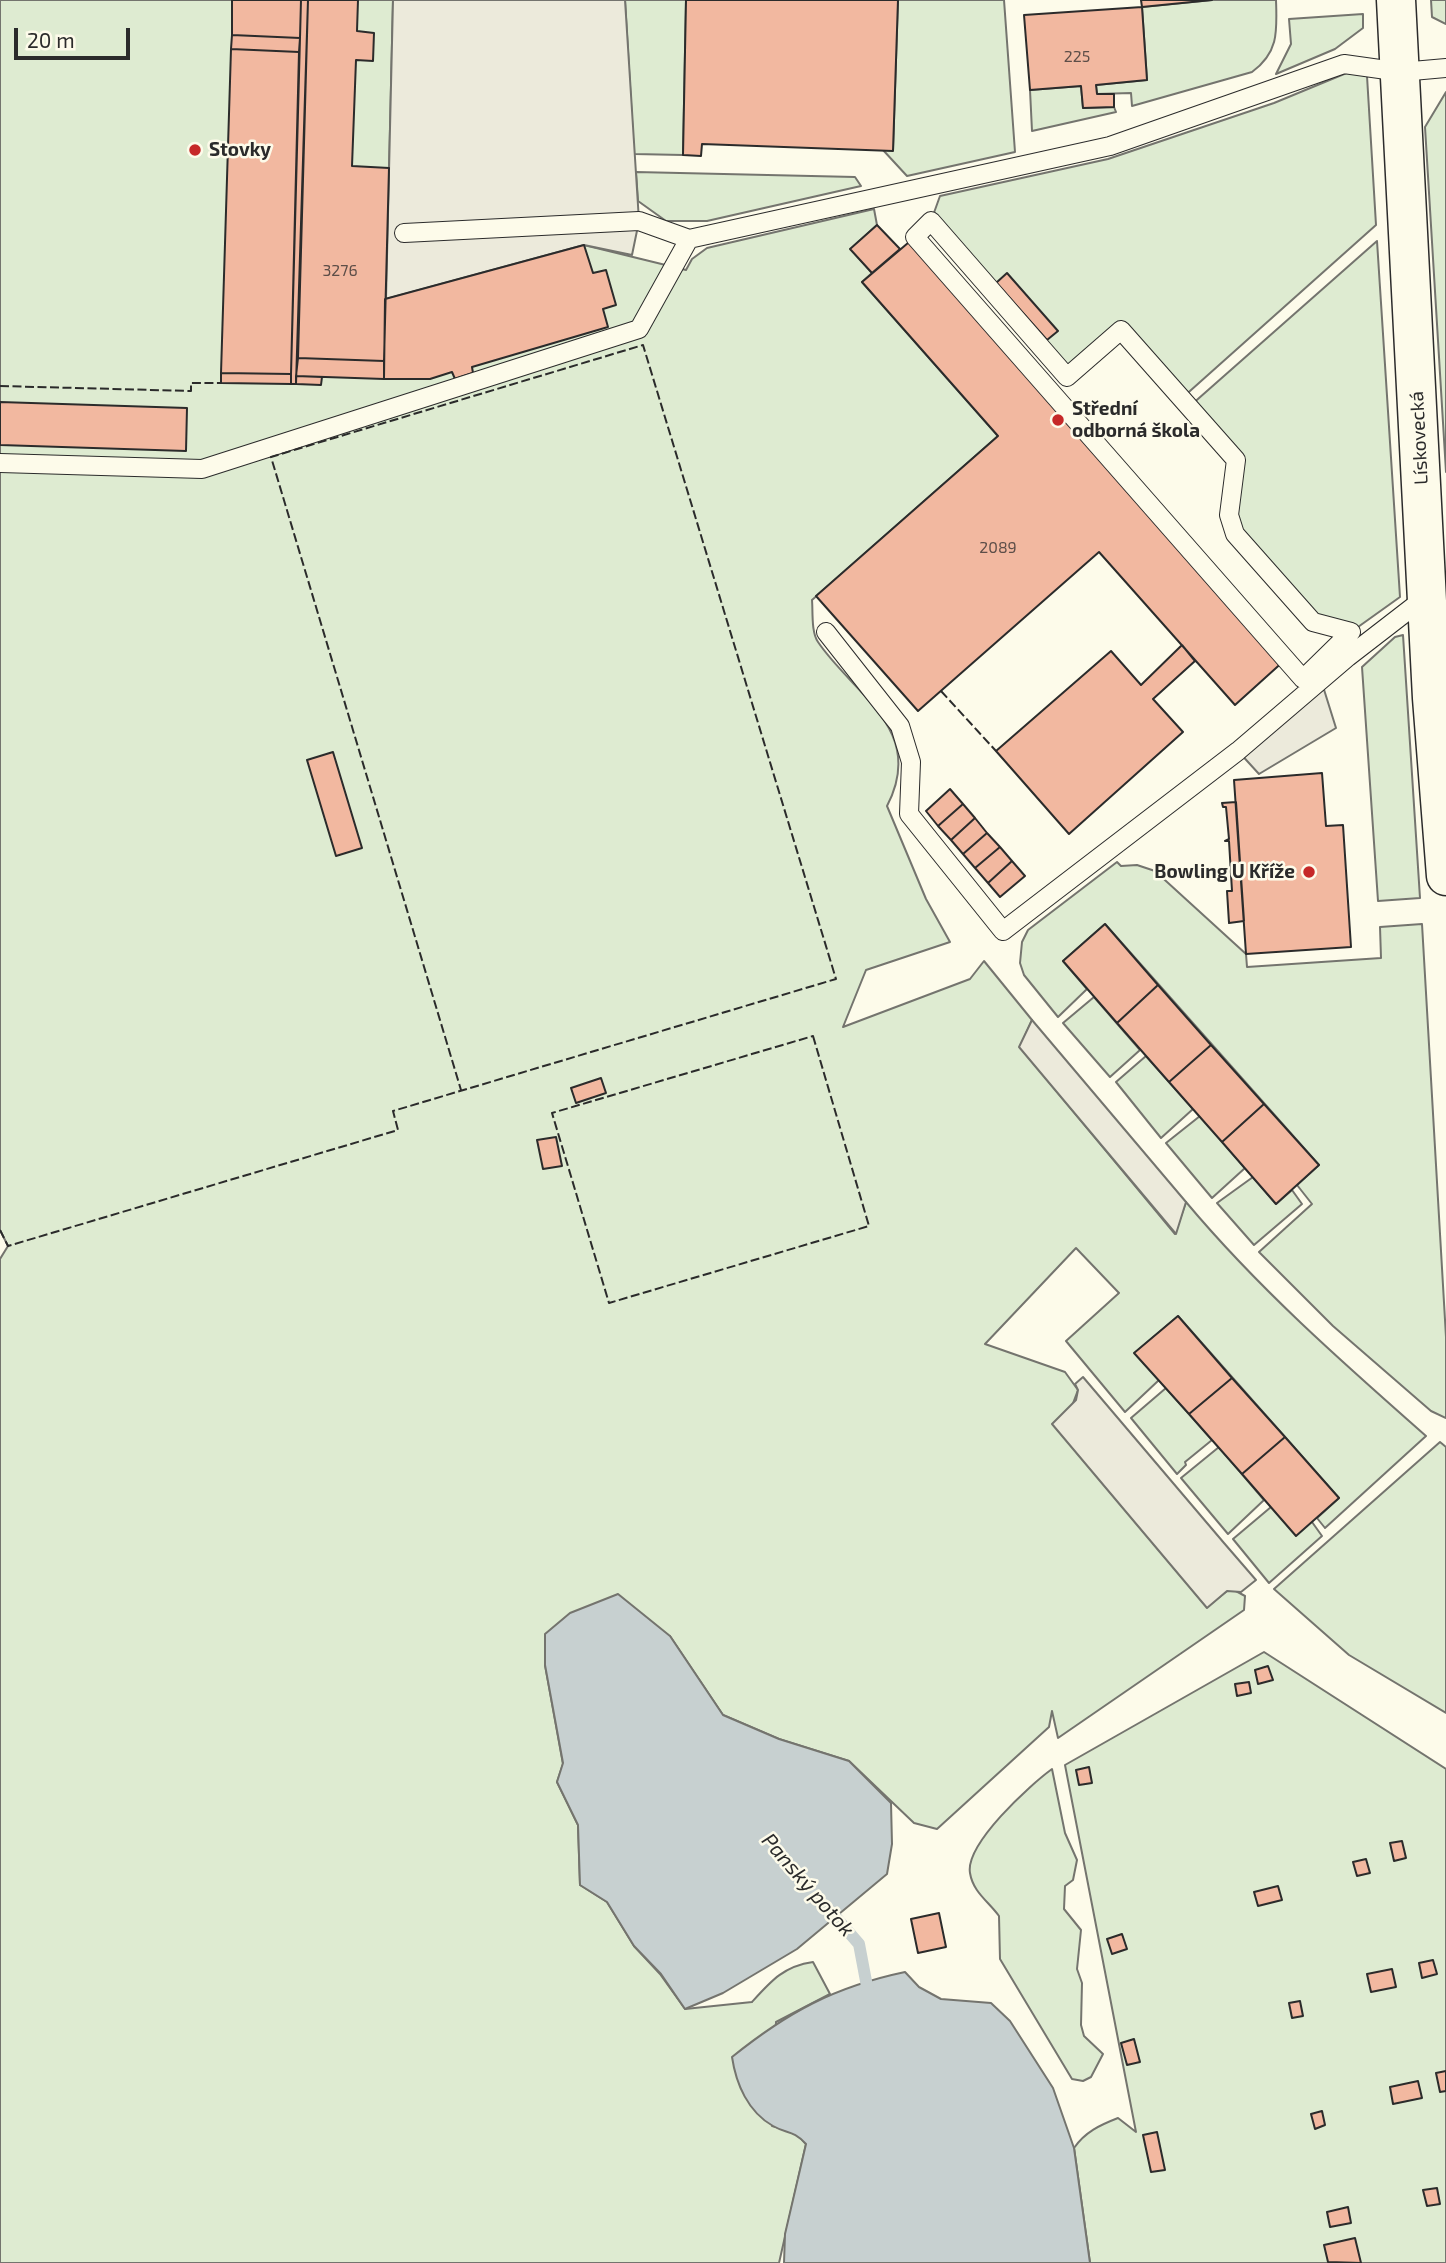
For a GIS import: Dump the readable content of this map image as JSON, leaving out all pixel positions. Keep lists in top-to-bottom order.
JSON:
{
  "streets": {
    "main road": ["Lískovecká"]
  },
  "water": ["Panský potok"],
  "places": ["Stovky", "Střední odborná škola", "Bowling U Kříže"],
  "house_numbers": ["225", "3276", "2089"],
  "scale_bar": "20 m"
}
